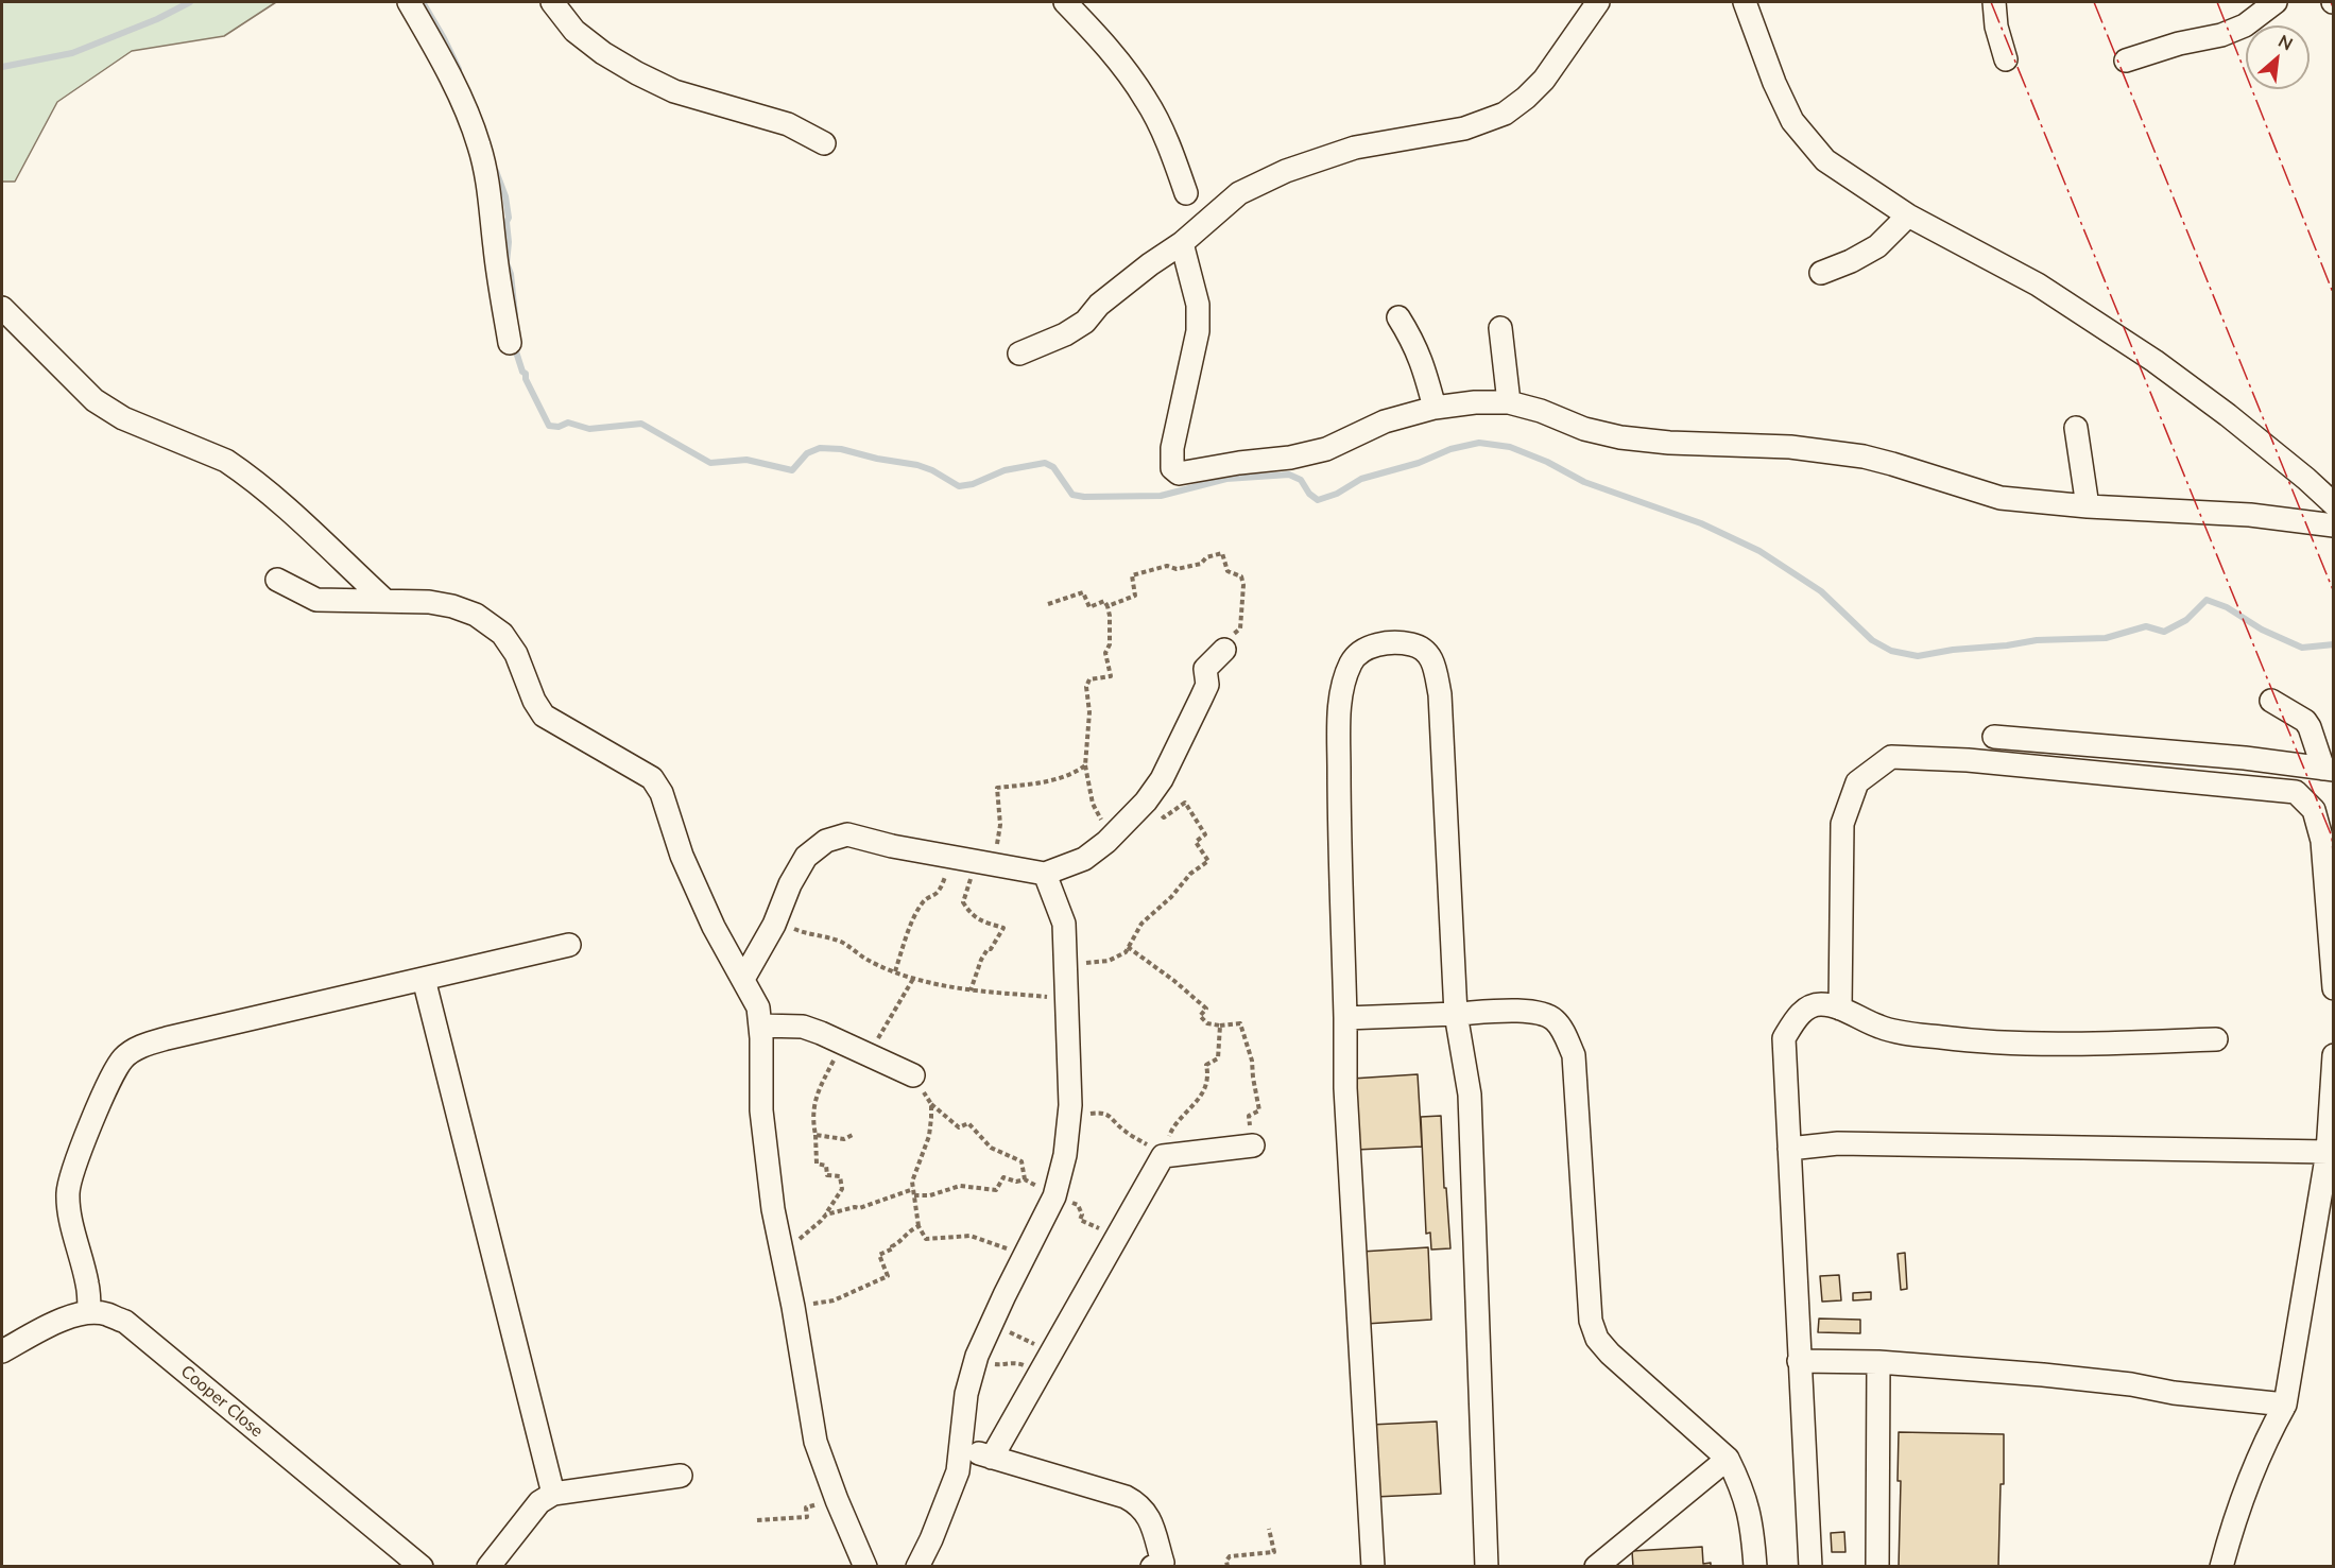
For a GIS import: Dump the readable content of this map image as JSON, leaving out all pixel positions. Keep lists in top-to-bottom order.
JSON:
{
  "streets": {
    "street": ["Cooper Close"]
  },
  "north": "top right"
}
